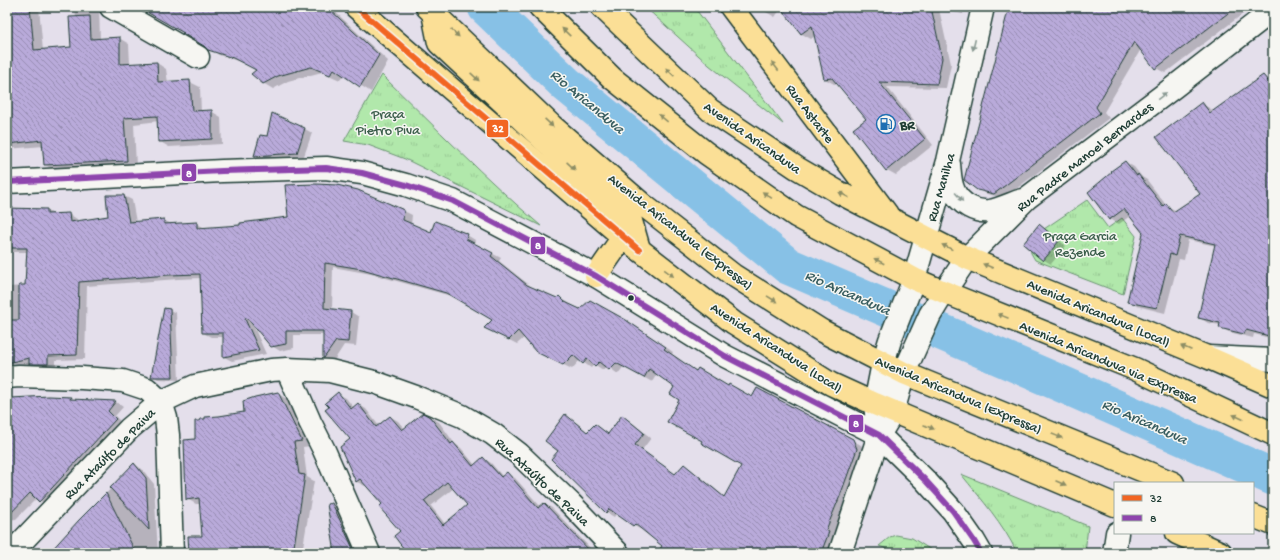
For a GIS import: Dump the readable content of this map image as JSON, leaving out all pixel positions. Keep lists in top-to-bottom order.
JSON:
{
  "streets": {
    "main road": [
      "Rua Astarte",
      "Avenida Aricanduva",
      "Avenida Aricanduva (Expressa)",
      "Avenida Aricanduva (Local)",
      "Avenida Aricanduva via Expressa"
    ],
    "street": ["Rua Padre Manoel Bernardes", "Rua Manilha", "Rua Ataúlfo de Paiva"]
  },
  "crossings": [
    ["Rua Astarte", "Avenida Aricanduva"],
    ["Avenida Aricanduva", "Rua Manilha"],
    ["Avenida Aricanduva", "Avenida Aricanduva (Local)"],
    ["Rua Padre Manoel Bernardes", "Rua Manilha"],
    ["Rua Padre Manoel Bernardes", "Avenida Aricanduva (Expressa)"],
    ["Rua Padre Manoel Bernardes", "Avenida Aricanduva (Local)"],
    ["Rua Padre Manoel Bernardes", "Avenida Aricanduva via Expressa"],
    ["Rua Manilha", "Avenida Aricanduva (Expressa)"],
    ["Rua Manilha", "Avenida Aricanduva (Local)"]
  ],
  "one_way": ["Rua Padre Manoel Bernardes", "Rua Manilha", "Avenida Aricanduva via Expressa"],
  "water": ["Rio Aricanduva"],
  "parks": ["Praça Pietro Piva", "Praça Garcia Rezende"],
  "places": {
    "fuel station": ["BR"]
  },
  "lines": ["transit line 32", "transit line 8"],
  "legend": ["32", "8"]
}
